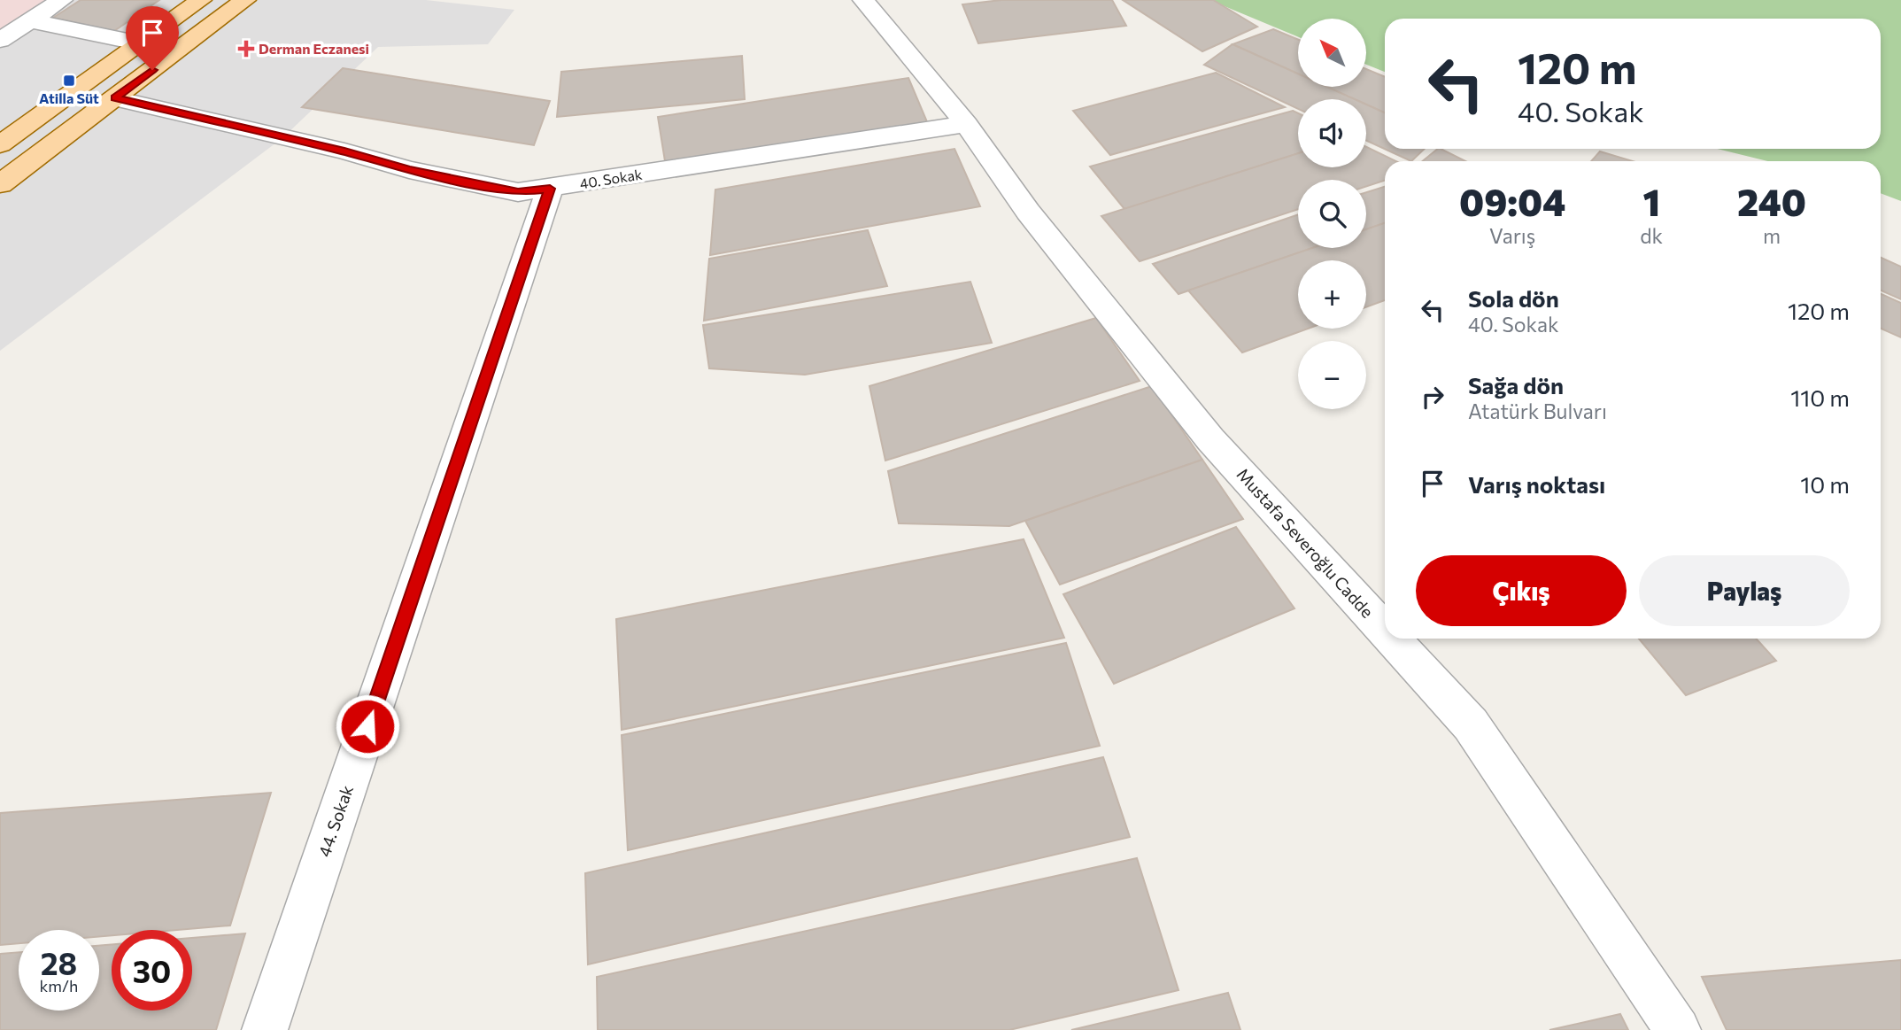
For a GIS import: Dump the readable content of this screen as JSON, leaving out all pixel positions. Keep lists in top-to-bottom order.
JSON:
{
  "streets": {
    "street": ["40. Sokak", "Mustafa Severoğlu Cadde", "44. Sokak"]
  },
  "crossings": [
    ["40. Sokak", "Mustafa Severoğlu Cadde"],
    ["40. Sokak", "44. Sokak"]
  ],
  "places": {
    "health": ["Derman Eczanesi"],
    "transit": ["Atilla Süt"]
  },
  "north": "top left",
  "page": {
    "map_buttons": ["+", "−"],
    "turn": ["120 m", "40. Sokak"],
    "eta": [
      "09:04",
      "Varış",
      "1",
      "dk",
      "240",
      "m"
    ],
    "list": [
      {
        "name": "Sola dön",
        "note": "40. Sokak",
        "value": "120 m"
      },
      {
        "name": "Sağa dön",
        "note": "Atatürk Bulvarı",
        "value": "110 m"
      },
      {
        "name": "Varış noktası",
        "value": "10 m"
      }
    ],
    "buttons": ["Çıkış", "Paylaş"],
    "speed": "28 km/h",
    "limit": "30"
  }
}
